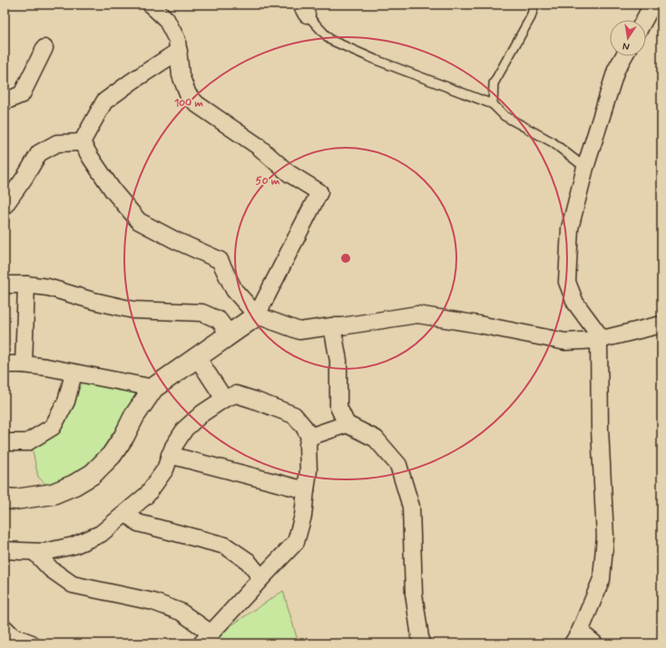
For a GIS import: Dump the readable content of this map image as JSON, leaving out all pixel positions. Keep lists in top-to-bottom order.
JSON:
{
  "north": "bottom",
  "rings": ["100 m", "50 m"]
}
